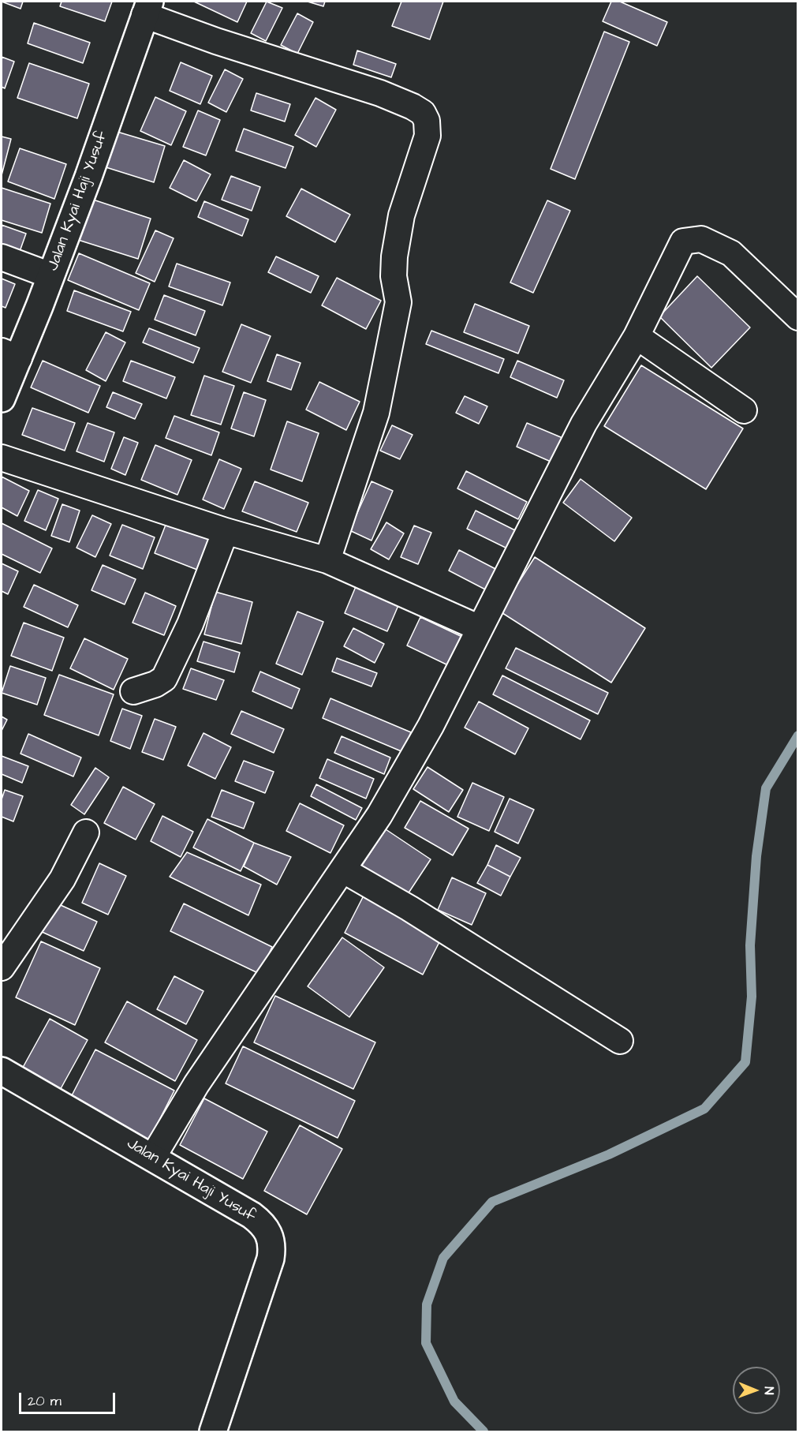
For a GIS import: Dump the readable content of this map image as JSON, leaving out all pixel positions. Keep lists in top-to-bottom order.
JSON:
{
  "streets": {
    "street": ["Jalan Kyai Haji Yusuf"]
  },
  "scale_bar": "20 m",
  "north": "right"
}
